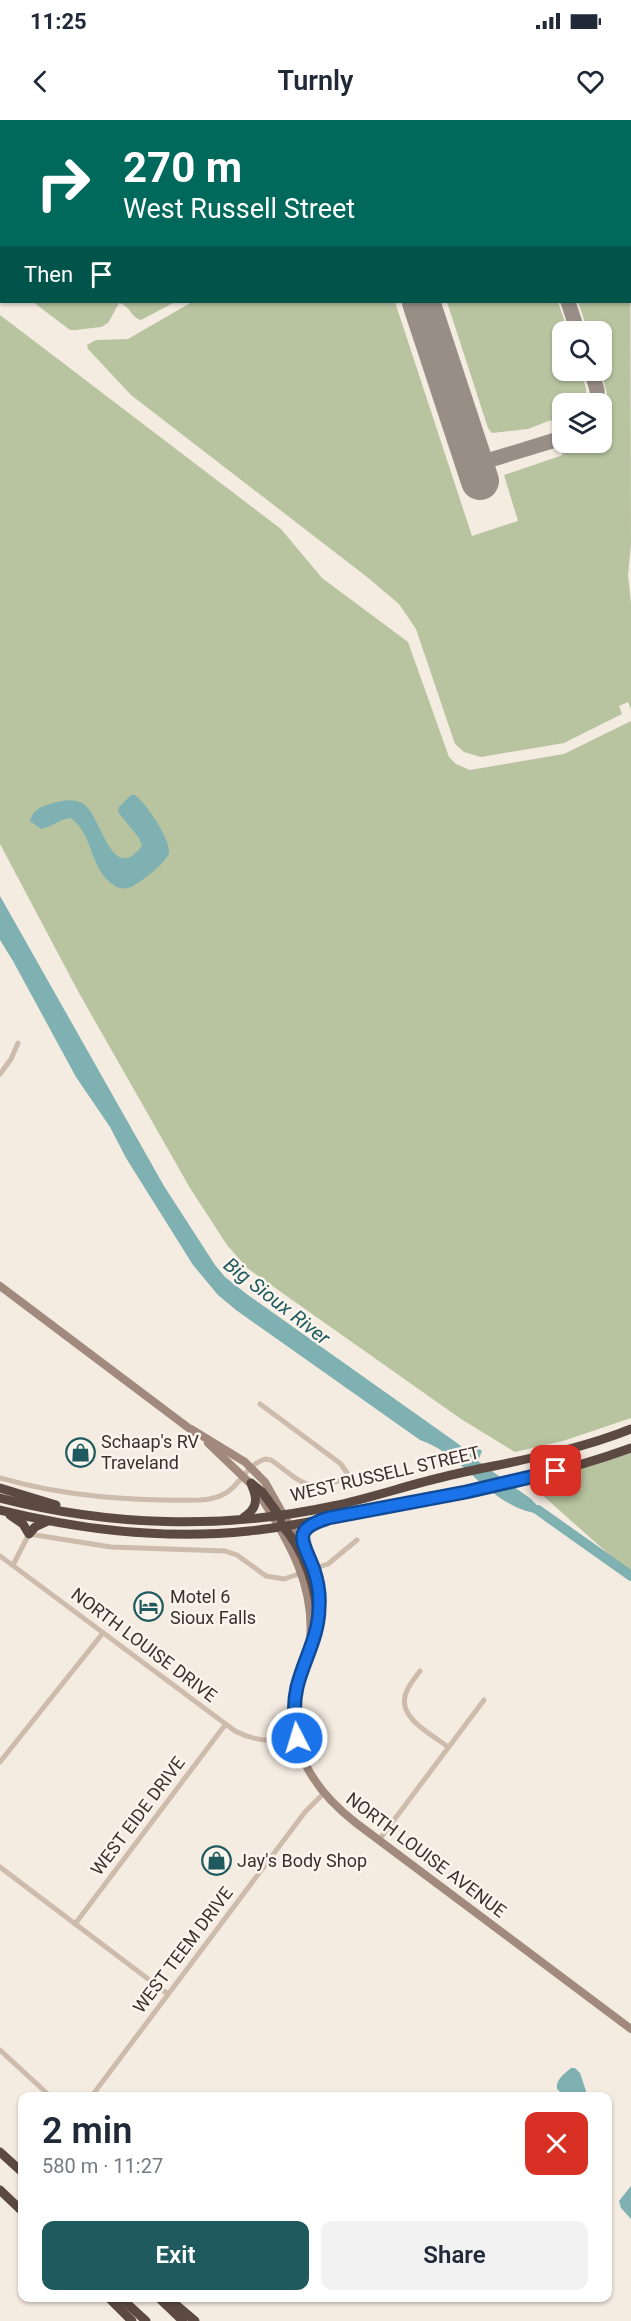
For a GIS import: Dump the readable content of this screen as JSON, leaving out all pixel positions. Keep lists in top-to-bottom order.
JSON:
{
  "streets": {
    "highway": ["WEST RUSSELL STREET"],
    "street": [
      "NORTH LOUISE DRIVE",
      "WEST EIDE DRIVE",
      "NORTH LOUISE AVENUE",
      "WEST TEEM DRIVE"
    ]
  },
  "crossings": [
    ["WEST RUSSELL STREET", "NORTH LOUISE AVENUE"],
    ["NORTH LOUISE DRIVE", "WEST EIDE DRIVE"],
    ["NORTH LOUISE DRIVE", "NORTH LOUISE AVENUE"],
    ["NORTH LOUISE AVENUE", "WEST TEEM DRIVE"]
  ],
  "water": ["Big Sioux River"],
  "places": {
    "shop": ["Schaap's RV Traveland", "Jay's Body Shop"],
    "hotel": ["Motel 6 Sioux Falls"]
  },
  "page": {
    "status": "11:25",
    "header": "Turnly",
    "turn": ["270 m", "West Russell Street"],
    "then": "Then",
    "heading": ["2 min", "580 m · 11:27"],
    "buttons": ["Exit", "Share"]
  }
}
